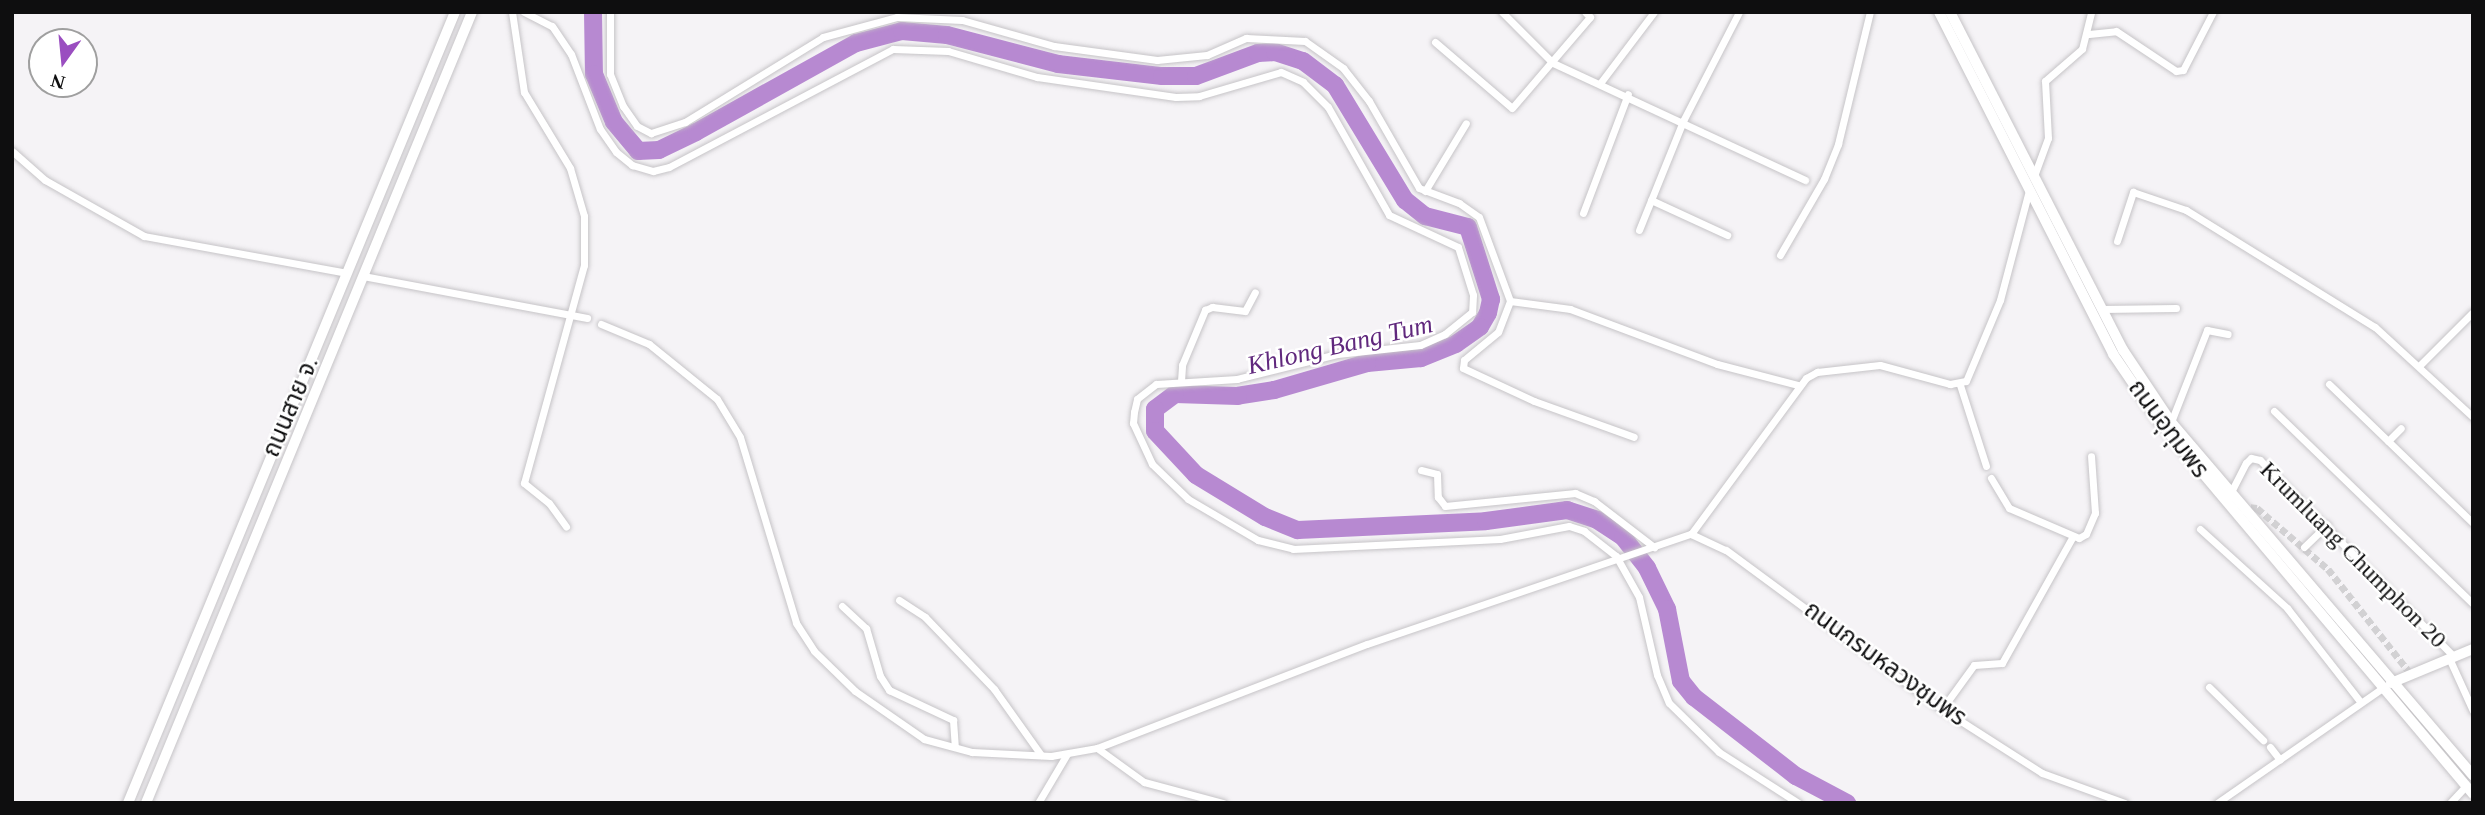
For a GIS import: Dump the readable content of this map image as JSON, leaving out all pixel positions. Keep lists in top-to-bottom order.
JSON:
{
  "streets": {
    "main road": ["ถนนสาย จ."],
    "street": ["ถนนอุทุมพร", "Krumluang Chumphon 20", "ถนนกรมหลวงชุมพร"]
  },
  "crossings": [
    ["ถนนอุทุมพร", "Krumluang Chumphon 20"]
  ],
  "water": ["Khlong Bang Tum"],
  "north": "bottom"
}
